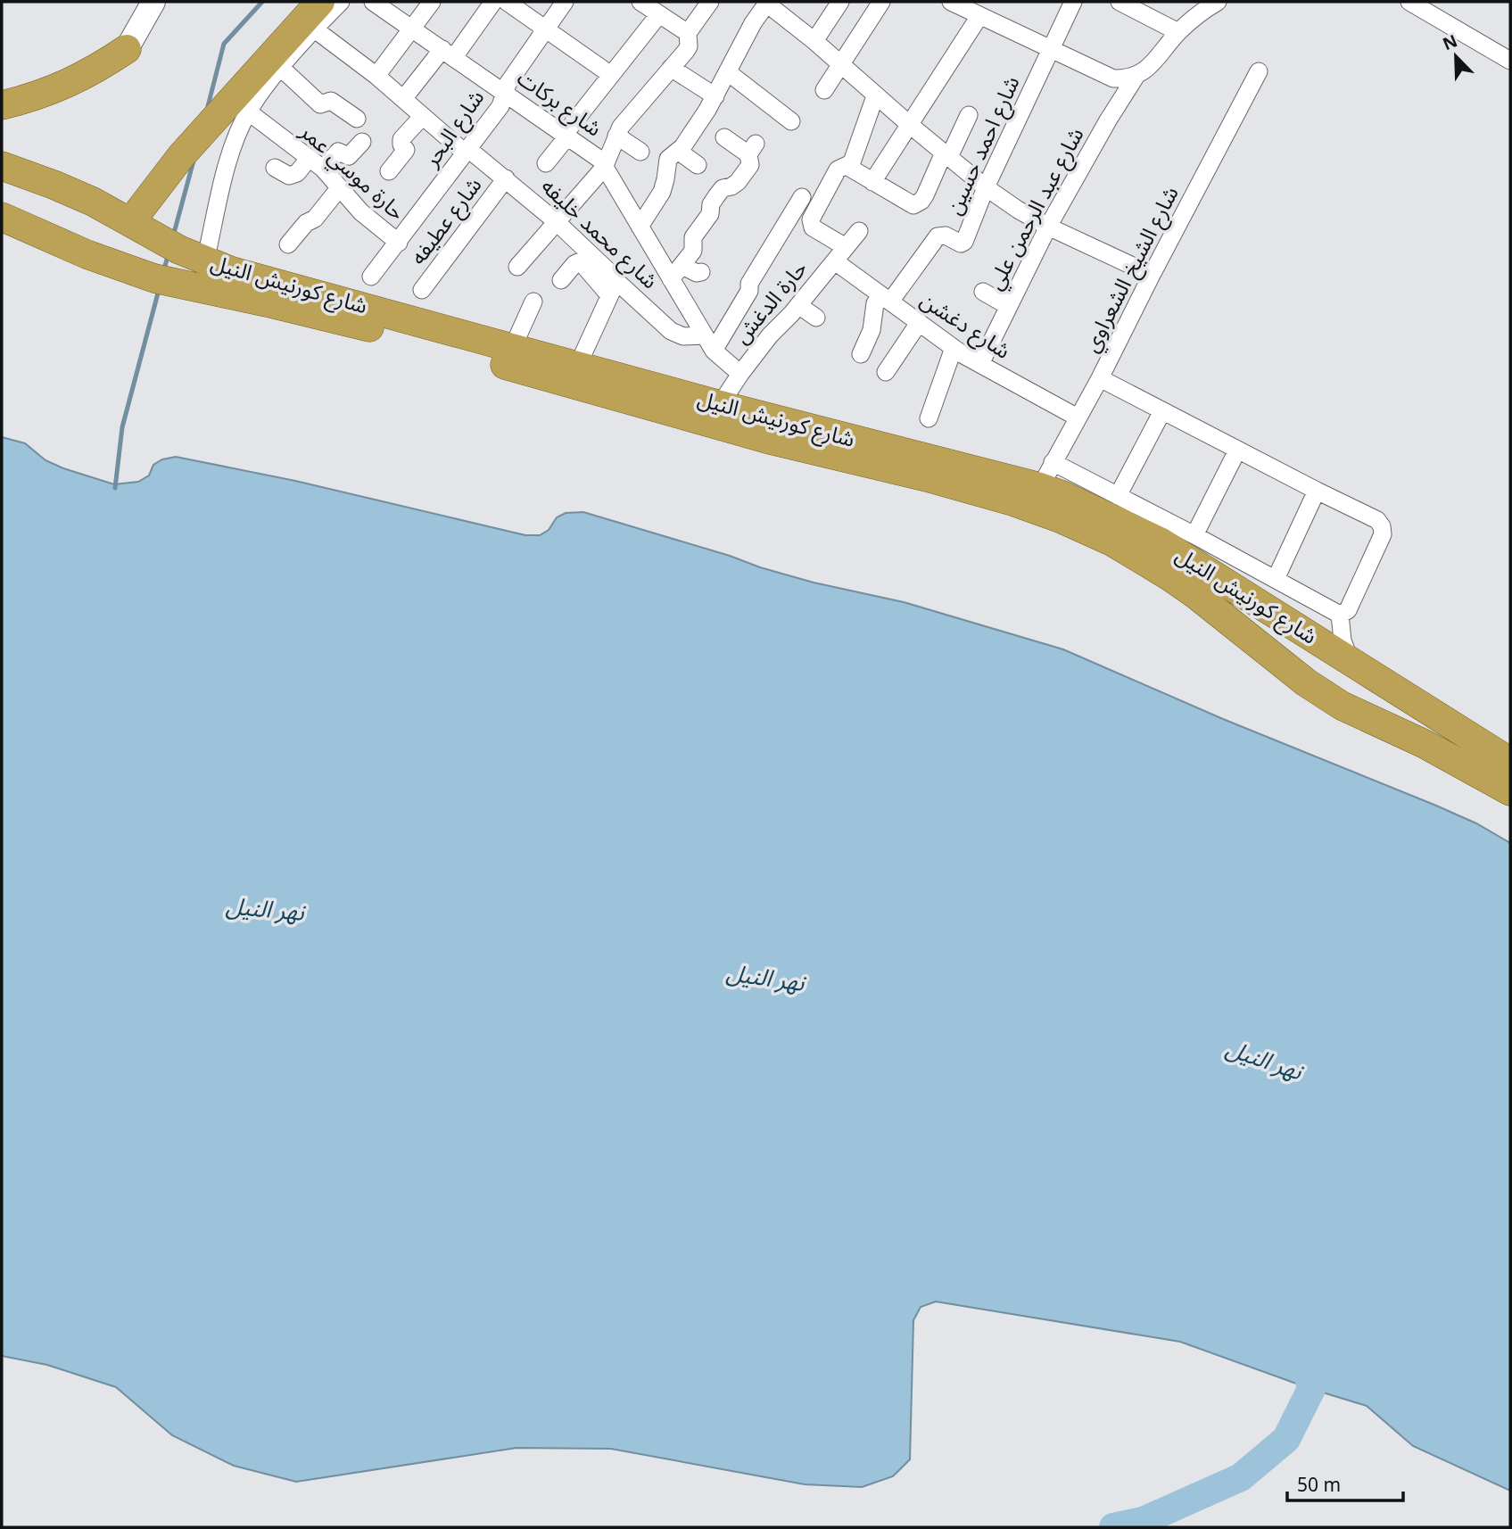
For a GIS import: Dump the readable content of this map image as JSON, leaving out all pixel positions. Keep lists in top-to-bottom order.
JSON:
{
  "streets": {
    "highway": ["شارع كورنيش النيل"],
    "street": [
      "شارع بركات",
      "شارع البحر",
      "شارع احمد حسين",
      "حارة موسي عمر",
      "شارع عبد الرحمن علي",
      "شارع عطيفه",
      "شارع محمد خليفه",
      "شارع الشيخ الشعراوي",
      "حارة الدغش",
      "شارع دغشن"
    ]
  },
  "crossings": [
    ["شارع بركات", "شارع البحر"],
    ["شارع بركات", "شارع محمد خليفه"],
    ["شارع بركات", "حارة الدغش"],
    ["شارع البحر", "حارة موسي عمر"],
    ["شارع البحر", "شارع محمد خليفه"],
    ["شارع احمد حسين", "شارع دغشن"],
    ["شارع عبد الرحمن علي", "شارع دغشن"],
    ["شارع عطيفه", "شارع محمد خليفه"],
    ["شارع الشيخ الشعراوي", "شارع كورنيش النيل"],
    ["شارع الشيخ الشعراوي", "شارع دغشن"],
    ["شارع كورنيش النيل", "حارة الدغش"],
    ["حارة الدغش", "شارع دغشن"]
  ],
  "water": ["نهر النيل"],
  "scale_bar": "50 m",
  "north": "top left"
}
